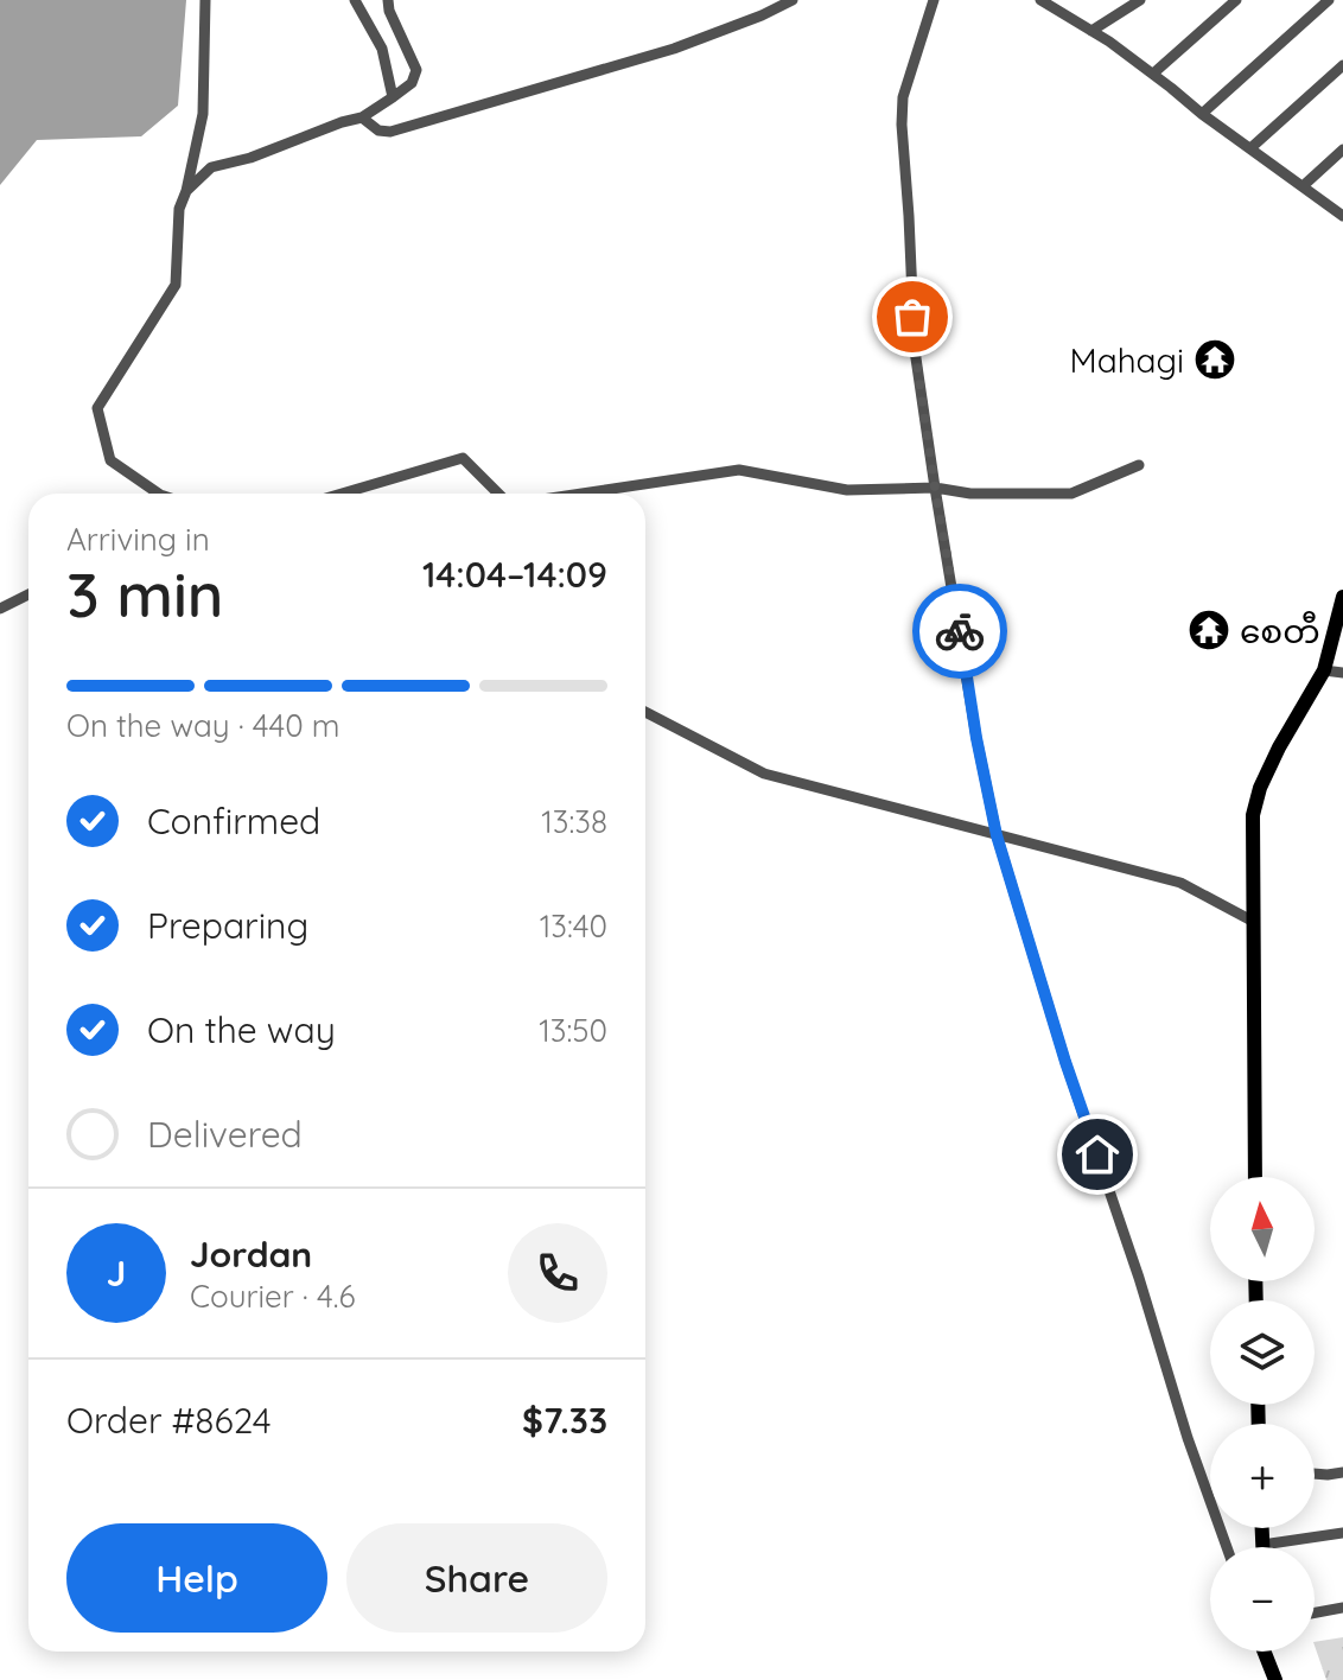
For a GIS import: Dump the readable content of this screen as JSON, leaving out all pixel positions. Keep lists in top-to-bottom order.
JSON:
{
  "places": {
    "temple": ["Mahagi", "စေတီ"]
  },
  "north": "top",
  "page": {
    "heading": ["3 min", "Arriving in", "14:04–14:09"],
    "panel": [
      "Jordan",
      "Courier · 4.6",
      "Order #8624",
      "$7.33"
    ],
    "bar": "On the way · 440 m",
    "list": [
      ["Confirmed", "13:38"],
      ["Preparing", "13:40"],
      ["On the way", "13:50"],
      "Delivered"
    ],
    "map_buttons": ["+", "−"],
    "round": "J",
    "buttons": ["Help", "Share"]
  }
}
